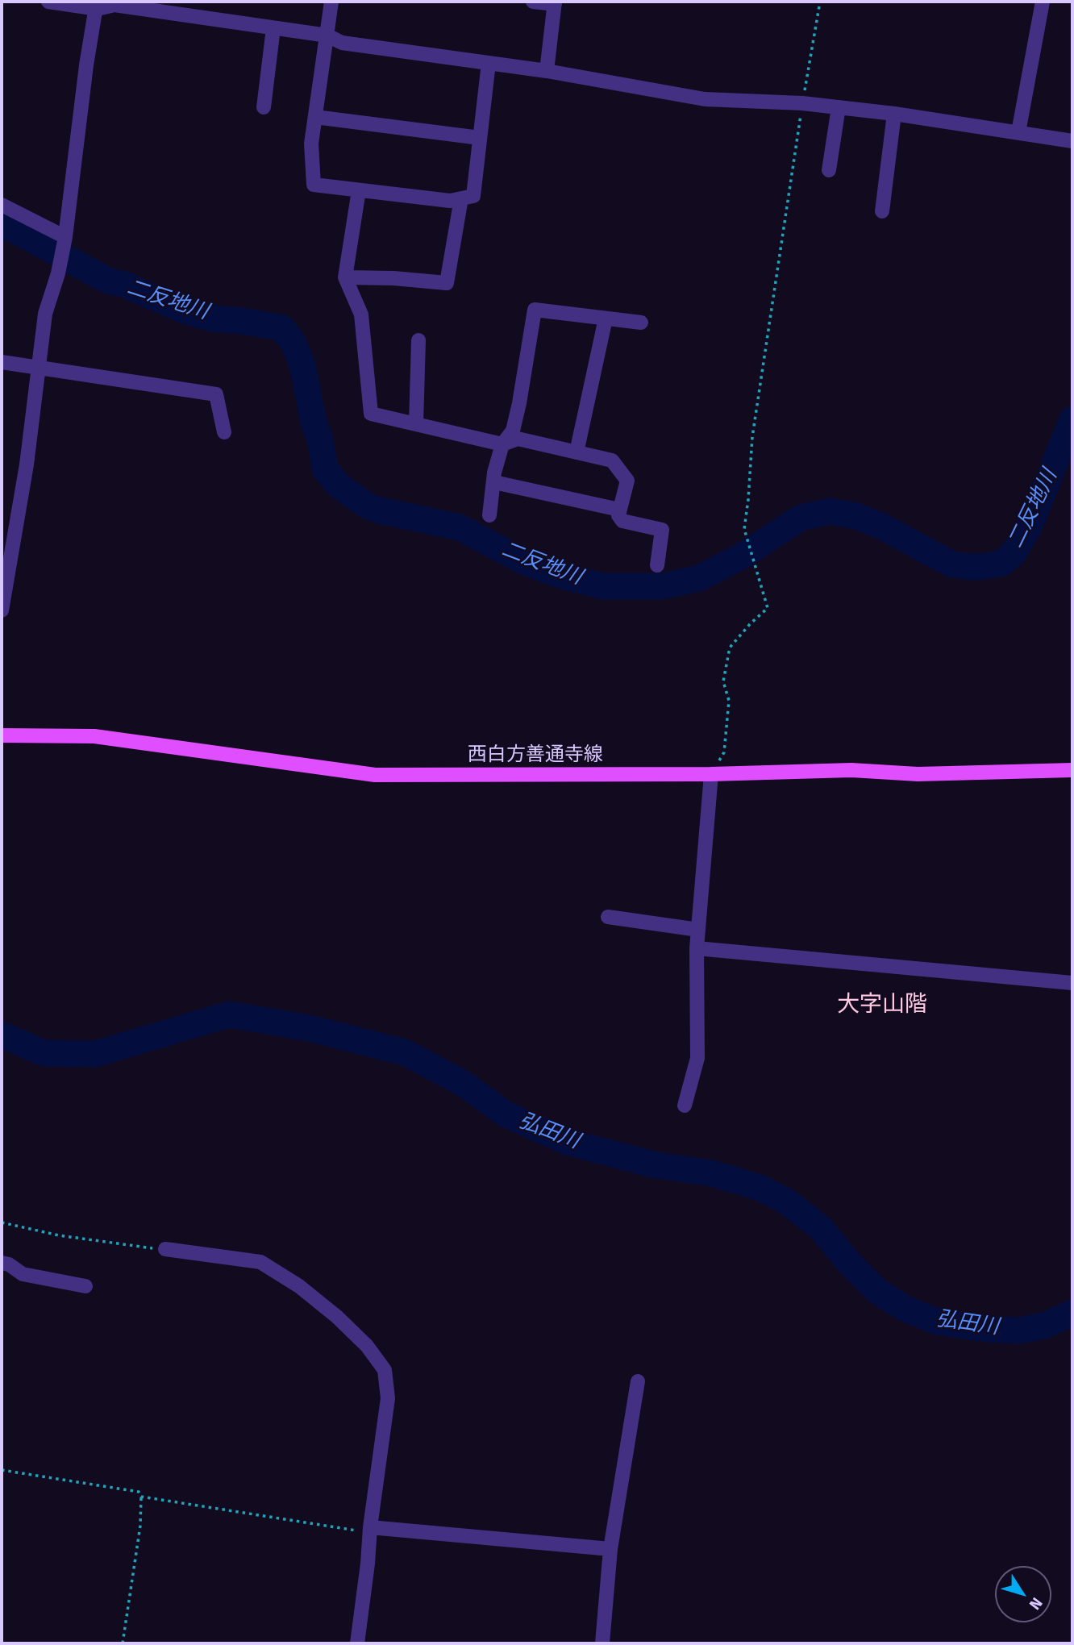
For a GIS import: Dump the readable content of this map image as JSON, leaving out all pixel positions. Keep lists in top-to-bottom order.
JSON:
{
  "streets": {
    "main road": ["西白方善通寺線"]
  },
  "districts": ["大字山階"],
  "water": ["二反地川", "弘田川"],
  "north": "bottom right"
}
